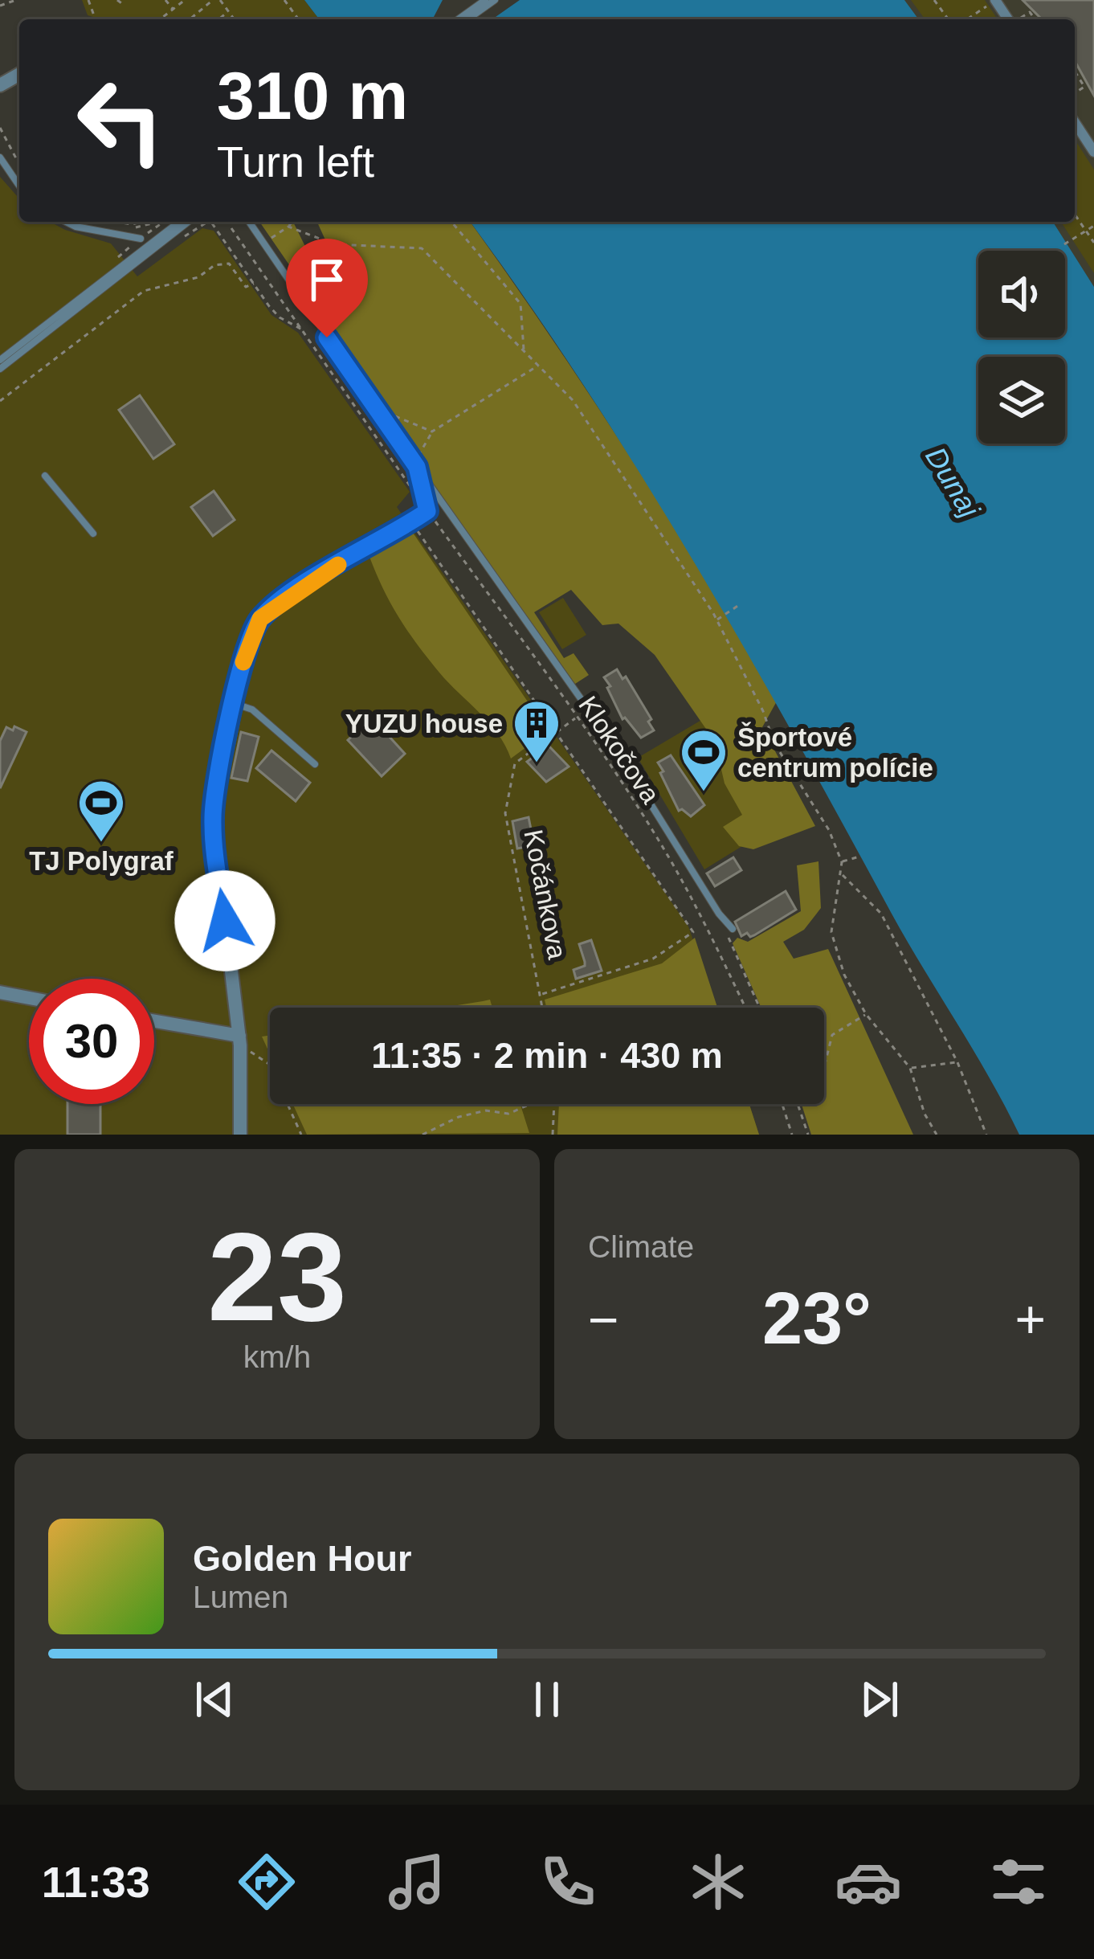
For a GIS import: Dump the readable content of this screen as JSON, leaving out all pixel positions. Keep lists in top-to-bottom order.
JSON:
{
  "streets": {
    "lane": ["Klokočova"],
    "path": ["Kočánkova"]
  },
  "crossings": [
    ["Klokočova", "Kočánkova"]
  ],
  "water": ["Dunaj"],
  "places": {
    "building": ["YUZU house"],
    "sports": ["Športové centrum polície", "TJ Polygraf"]
  },
  "page": {
    "turn": ["310 m", "Turn left"],
    "limit": "30",
    "trip": "11:35 · 2 min · 430 m",
    "tile": [
      ["23", "km/h"],
      "Climate"
    ],
    "heat": ["−", "23°", "+"],
    "song": ["Golden Hour", "Lumen"],
    "tabs": "11:33"
  }
}
